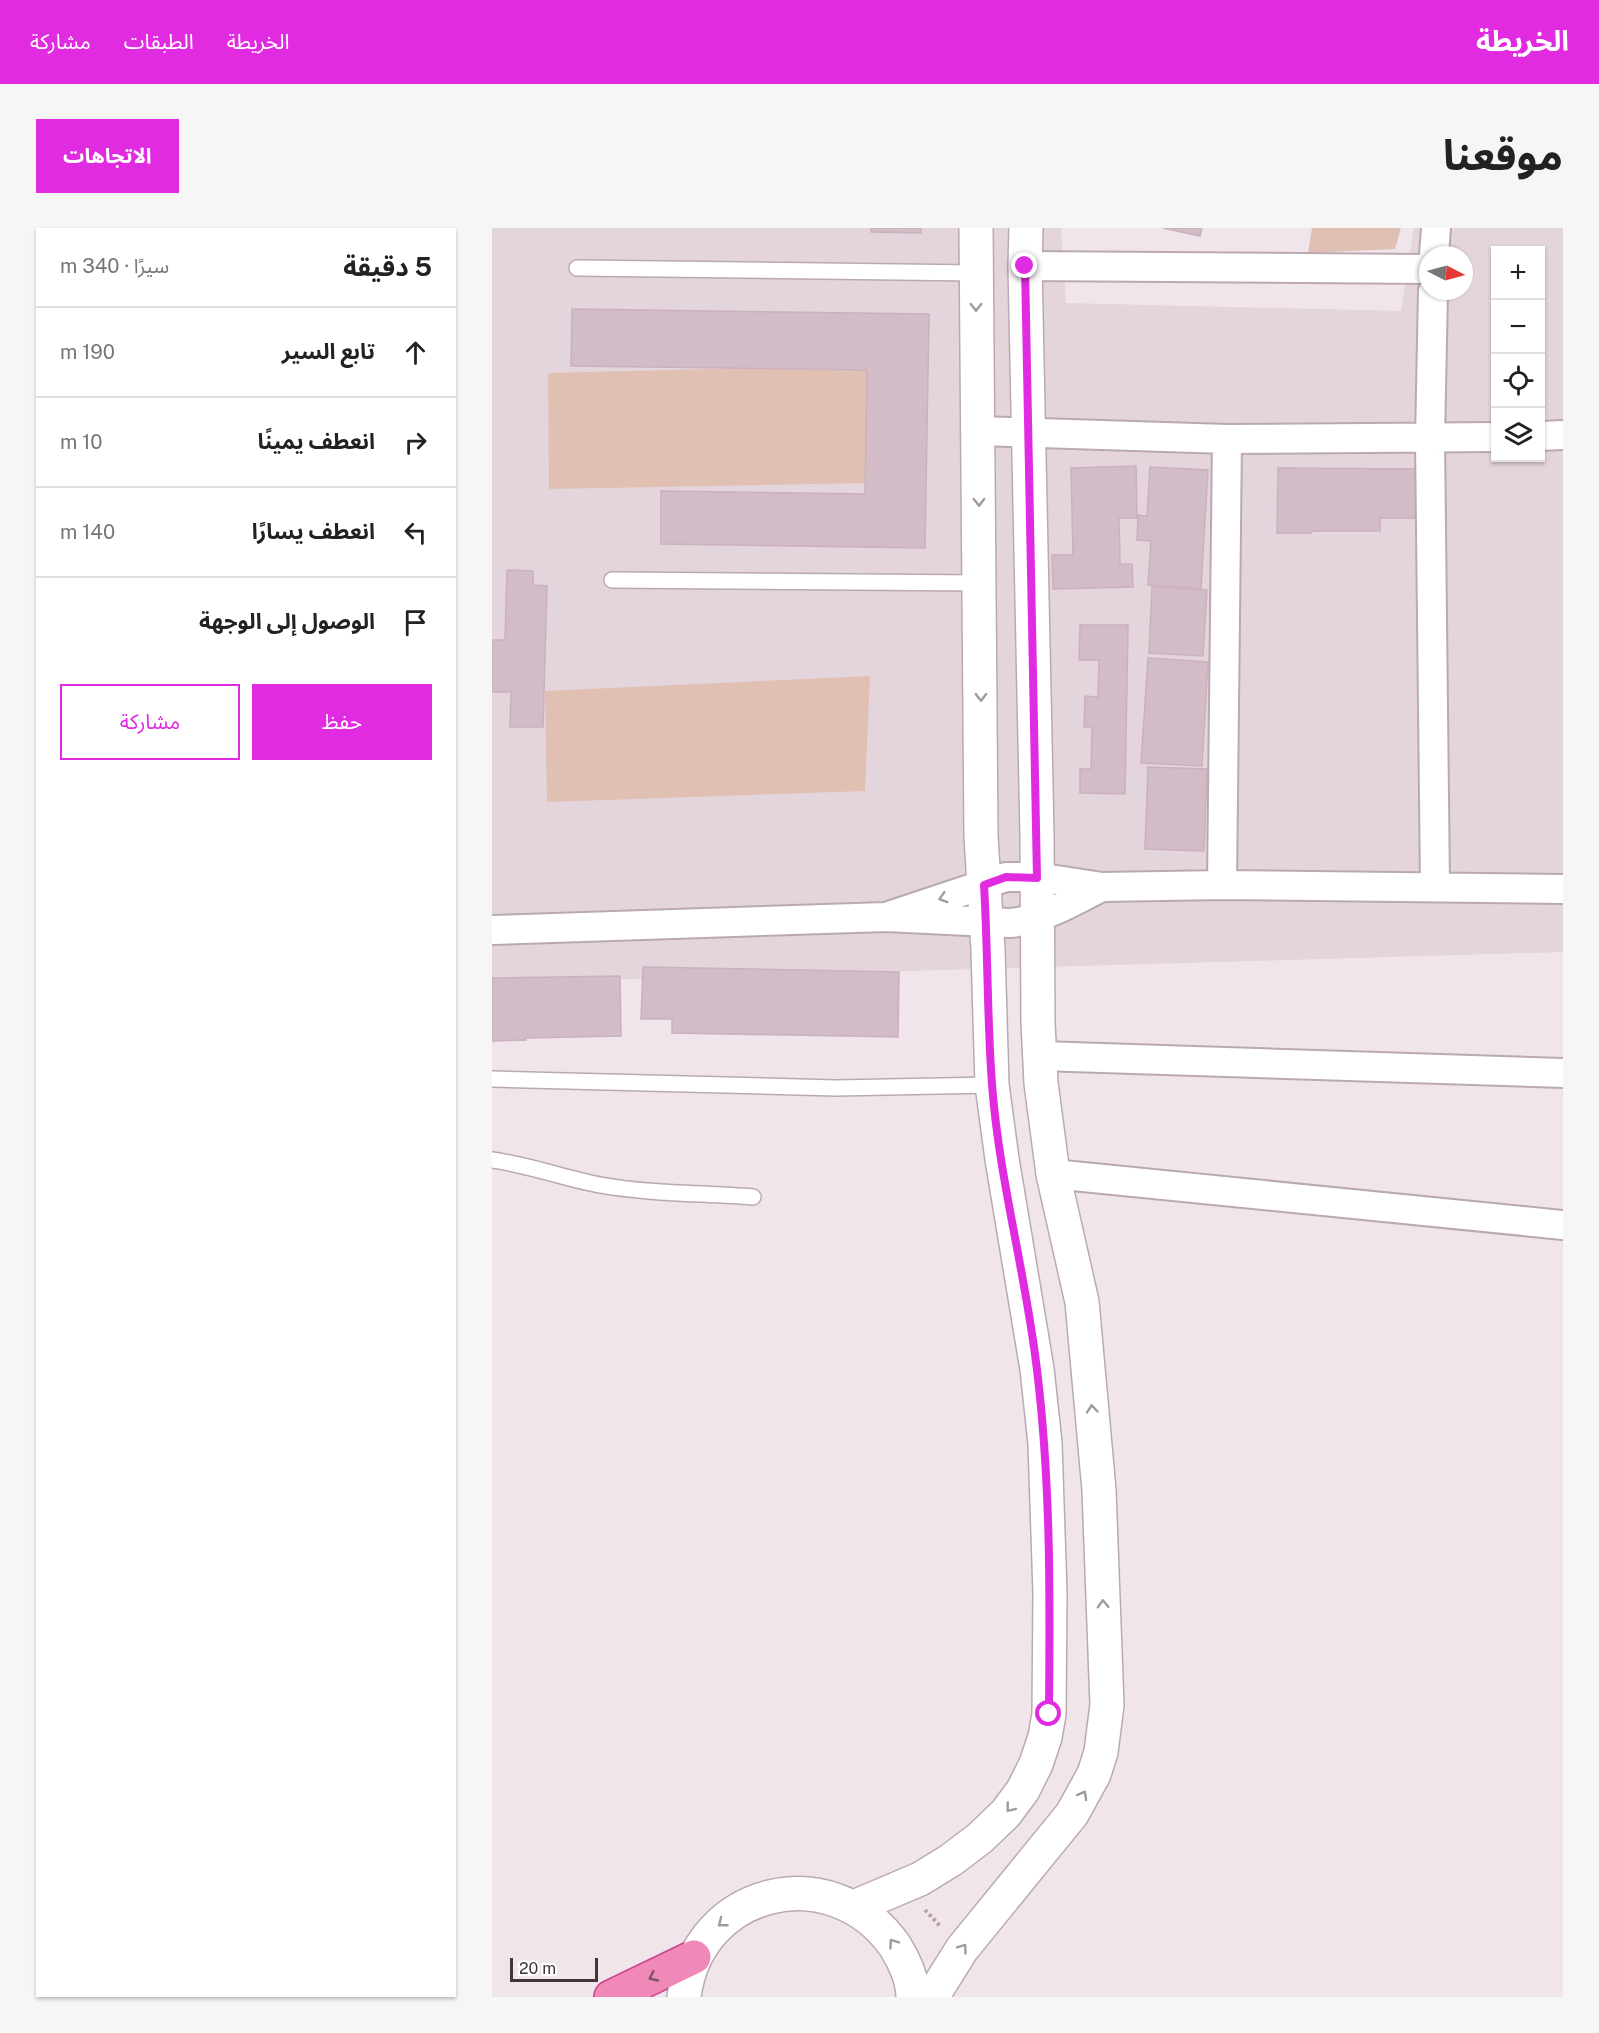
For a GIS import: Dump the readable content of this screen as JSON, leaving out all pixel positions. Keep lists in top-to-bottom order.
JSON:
{
  "scale_bar": "20 m",
  "north": "right",
  "page": {
    "header": "الخريطة",
    "nav": ["الخريطة", "الطبقات", "مشاركة"],
    "title": "موقعنا",
    "buttons": [
      "الاتجاهات",
      ["حفظ", "مشاركة"]
    ],
    "heading": ["5 دقيقة", "سيرًا · 340 m"],
    "map_buttons": ["+", "−"],
    "list": [
      ["تابع السير", "190 m"],
      ["انعطف يمينًا", "10 m"],
      ["انعطف يسارًا", "140 m"],
      "الوصول إلى الوجهة"
    ],
    "scale": "20 m"
  }
}
